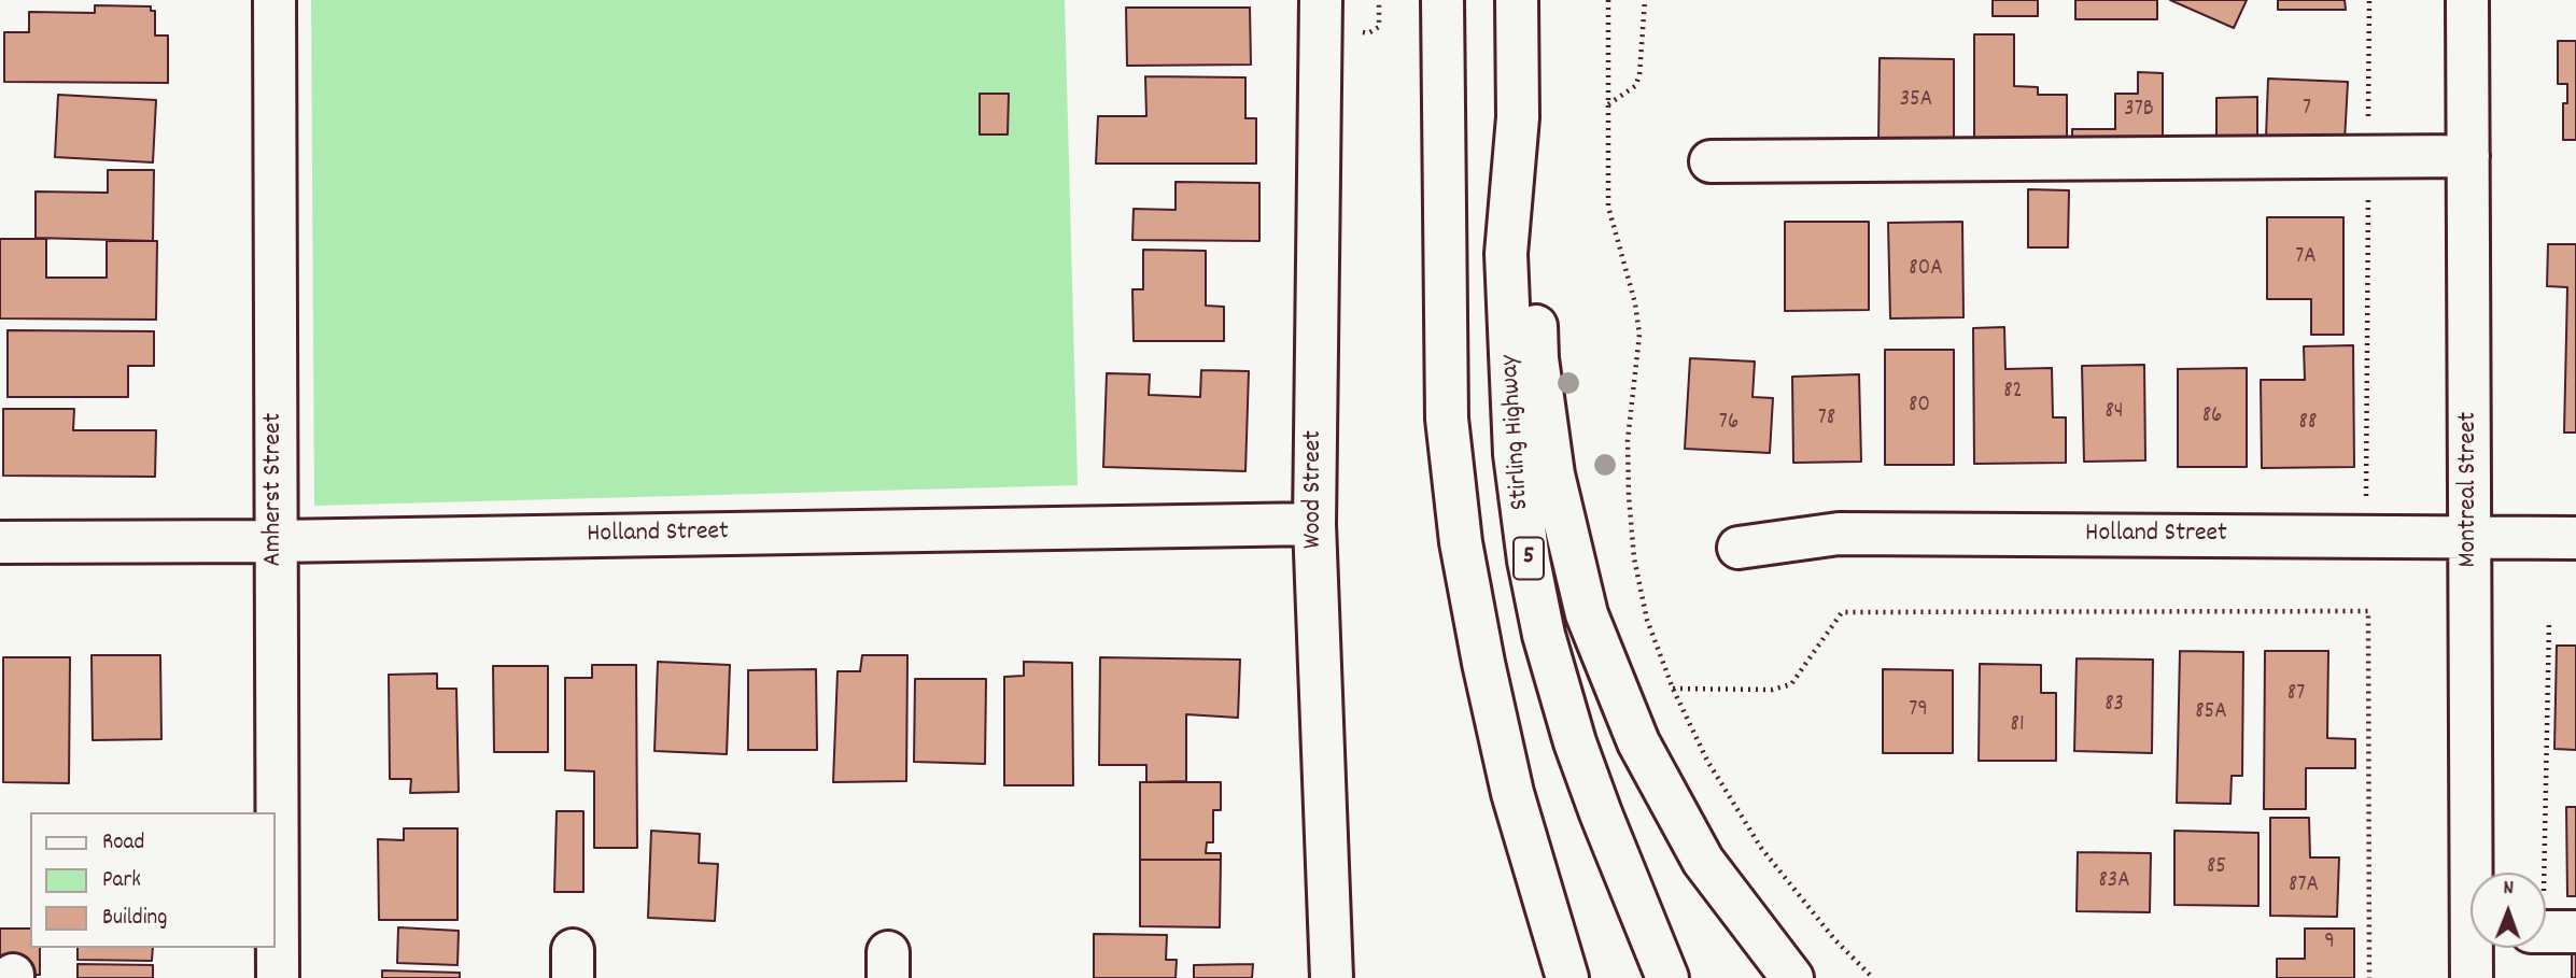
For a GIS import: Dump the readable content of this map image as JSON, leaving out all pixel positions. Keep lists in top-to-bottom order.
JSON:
{
  "streets": {
    "main road": [
      "Stirling Highway",
      "Amherst Street",
      "Wood Street",
      "Montreal Street",
      "Holland Street",
      "5"
    ]
  },
  "crossings": [
    ["Amherst Street", "Holland Street"],
    ["Wood Street", "Holland Street"],
    ["Montreal Street", "Holland Street"]
  ],
  "house_numbers": [
    "35A",
    "7",
    "37B",
    "7A",
    "80A",
    "82",
    "80",
    "84",
    "86",
    "78",
    "76",
    "88",
    "87",
    "83",
    "79",
    "85A",
    "81",
    "85",
    "83A",
    "87A",
    "9"
  ],
  "legend": ["Road", "Park", "Building"],
  "north": "top"
}
